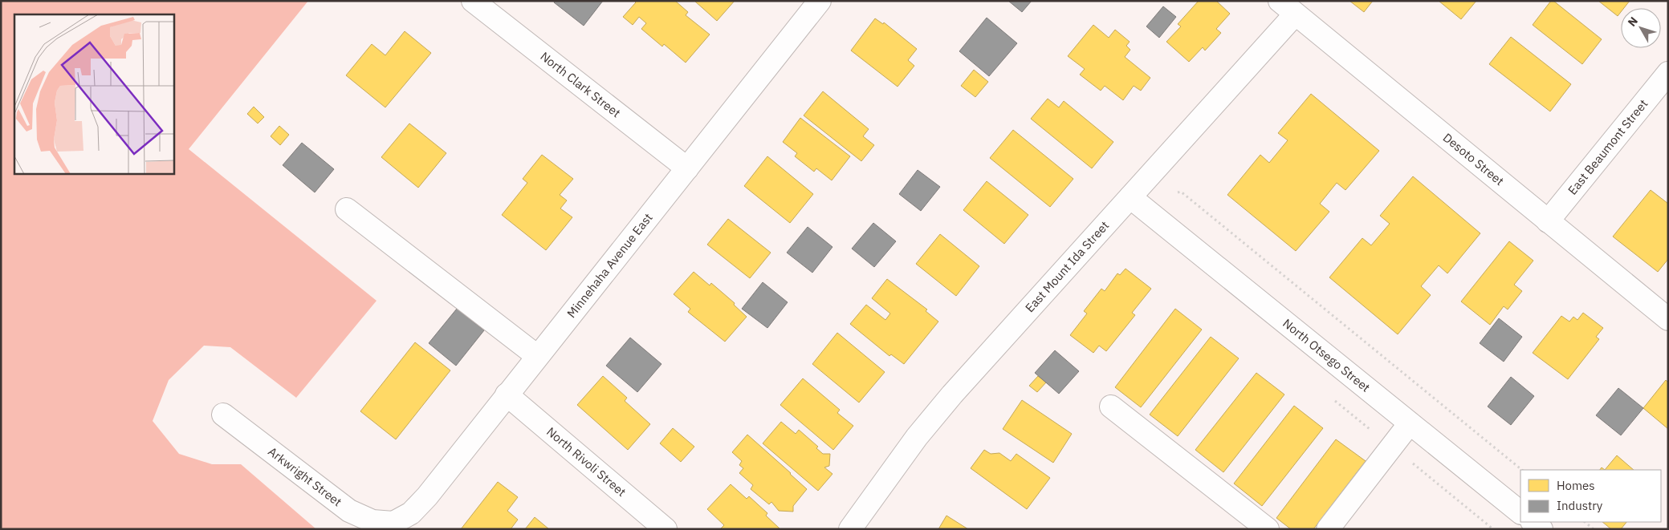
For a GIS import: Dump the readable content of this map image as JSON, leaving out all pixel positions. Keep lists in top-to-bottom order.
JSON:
{
  "streets": {
    "street": [
      "North Clark Street",
      "East Beaumont Street",
      "Desoto Street",
      "Minnehaha Avenue East",
      "East Mount Ida Street",
      "North Otsego Street",
      "North Rivoli Street",
      "Arkwright Street"
    ]
  },
  "crossings": [
    ["North Clark Street", "Minnehaha Avenue East"],
    ["East Beaumont Street", "Desoto Street"],
    ["Desoto Street", "East Mount Ida Street"],
    ["Minnehaha Avenue East", "North Rivoli Street"],
    ["Minnehaha Avenue East", "Arkwright Street"],
    ["East Mount Ida Street", "North Otsego Street"]
  ],
  "legend": ["Homes", "Industry"],
  "north": "top left"
}
